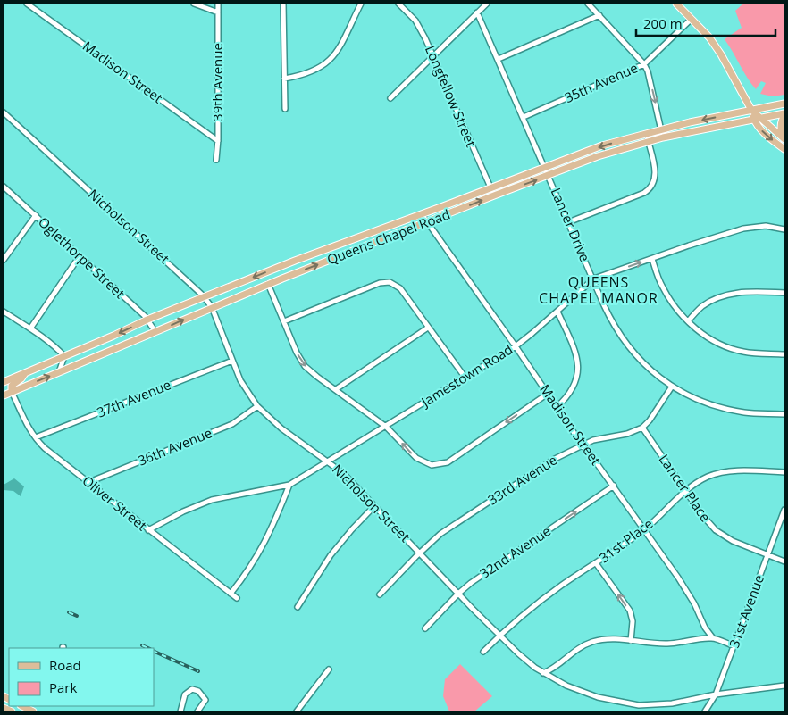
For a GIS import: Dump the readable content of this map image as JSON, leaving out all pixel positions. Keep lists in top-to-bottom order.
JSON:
{
  "streets": {
    "main road": ["Queens Chapel Road"],
    "street": [
      "Madison Street",
      "39th Avenue",
      "35th Avenue",
      "Longfellow Street",
      "Lancer Drive",
      "Nicholson Street",
      "Oglethorpe Street",
      "Jamestown Road",
      "37th Avenue",
      "36th Avenue",
      "33rd Avenue",
      "Lancer Place",
      "Oliver Street",
      "31st Place",
      "32nd Avenue",
      "31st Avenue"
    ]
  },
  "crossings": [
    ["Madison Street", "39th Avenue"],
    ["Madison Street", "Queens Chapel Road"],
    ["Madison Street", "Jamestown Road"],
    ["Madison Street", "33rd Avenue"],
    ["Madison Street", "31st Place"],
    ["Madison Street", "32nd Avenue"],
    ["35th Avenue", "Lancer Drive"],
    ["Longfellow Street", "Queens Chapel Road"],
    ["Lancer Drive", "Queens Chapel Road"],
    ["Lancer Drive", "Jamestown Road"],
    ["Nicholson Street", "Queens Chapel Road"],
    ["Nicholson Street", "Jamestown Road"],
    ["Nicholson Street", "37th Avenue"],
    ["Nicholson Street", "36th Avenue"],
    ["Nicholson Street", "33rd Avenue"],
    ["Nicholson Street", "31st Place"],
    ["Nicholson Street", "32nd Avenue"],
    ["Nicholson Street", "31st Avenue"],
    ["Queens Chapel Road", "Oglethorpe Street"],
    ["Queens Chapel Road", "Oliver Street"],
    ["Jamestown Road", "Oliver Street"],
    ["37th Avenue", "Oliver Street"],
    ["36th Avenue", "Oliver Street"],
    ["33rd Avenue", "Lancer Place"],
    ["Lancer Place", "31st Place"],
    ["Lancer Place", "31st Avenue"]
  ],
  "one_way": ["32nd Avenue"],
  "districts": ["QUEENS CHAPEL MANOR"],
  "legend": ["Road", "Park"],
  "scale_bar": "200 m"
}
